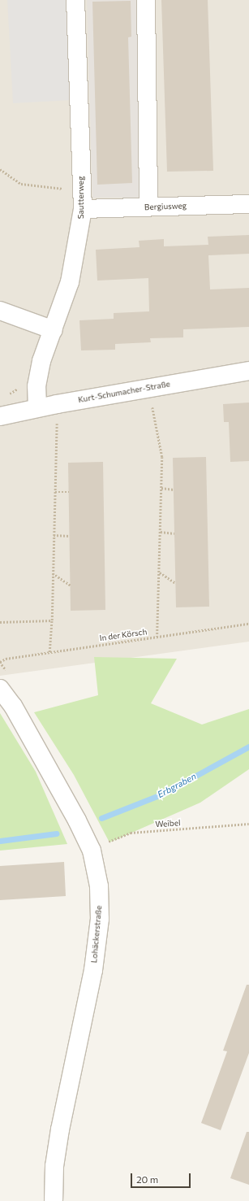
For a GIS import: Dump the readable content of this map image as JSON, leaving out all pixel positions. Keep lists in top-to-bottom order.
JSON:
{
  "streets": {
    "street": [
      "Sautterweg",
      "Bergiusweg",
      "Kurt-Schumacher-Straße",
      "Lohäckerstraße"
    ],
    "path": ["In der Körsch", "Weibel"]
  },
  "crossings": [
    ["Sautterweg", "Bergiusweg"],
    ["Sautterweg", "Kurt-Schumacher-Straße"],
    ["Weibel", "Lohäckerstraße"]
  ],
  "water": ["Erbgraben"],
  "scale_bar": "20 m"
}
